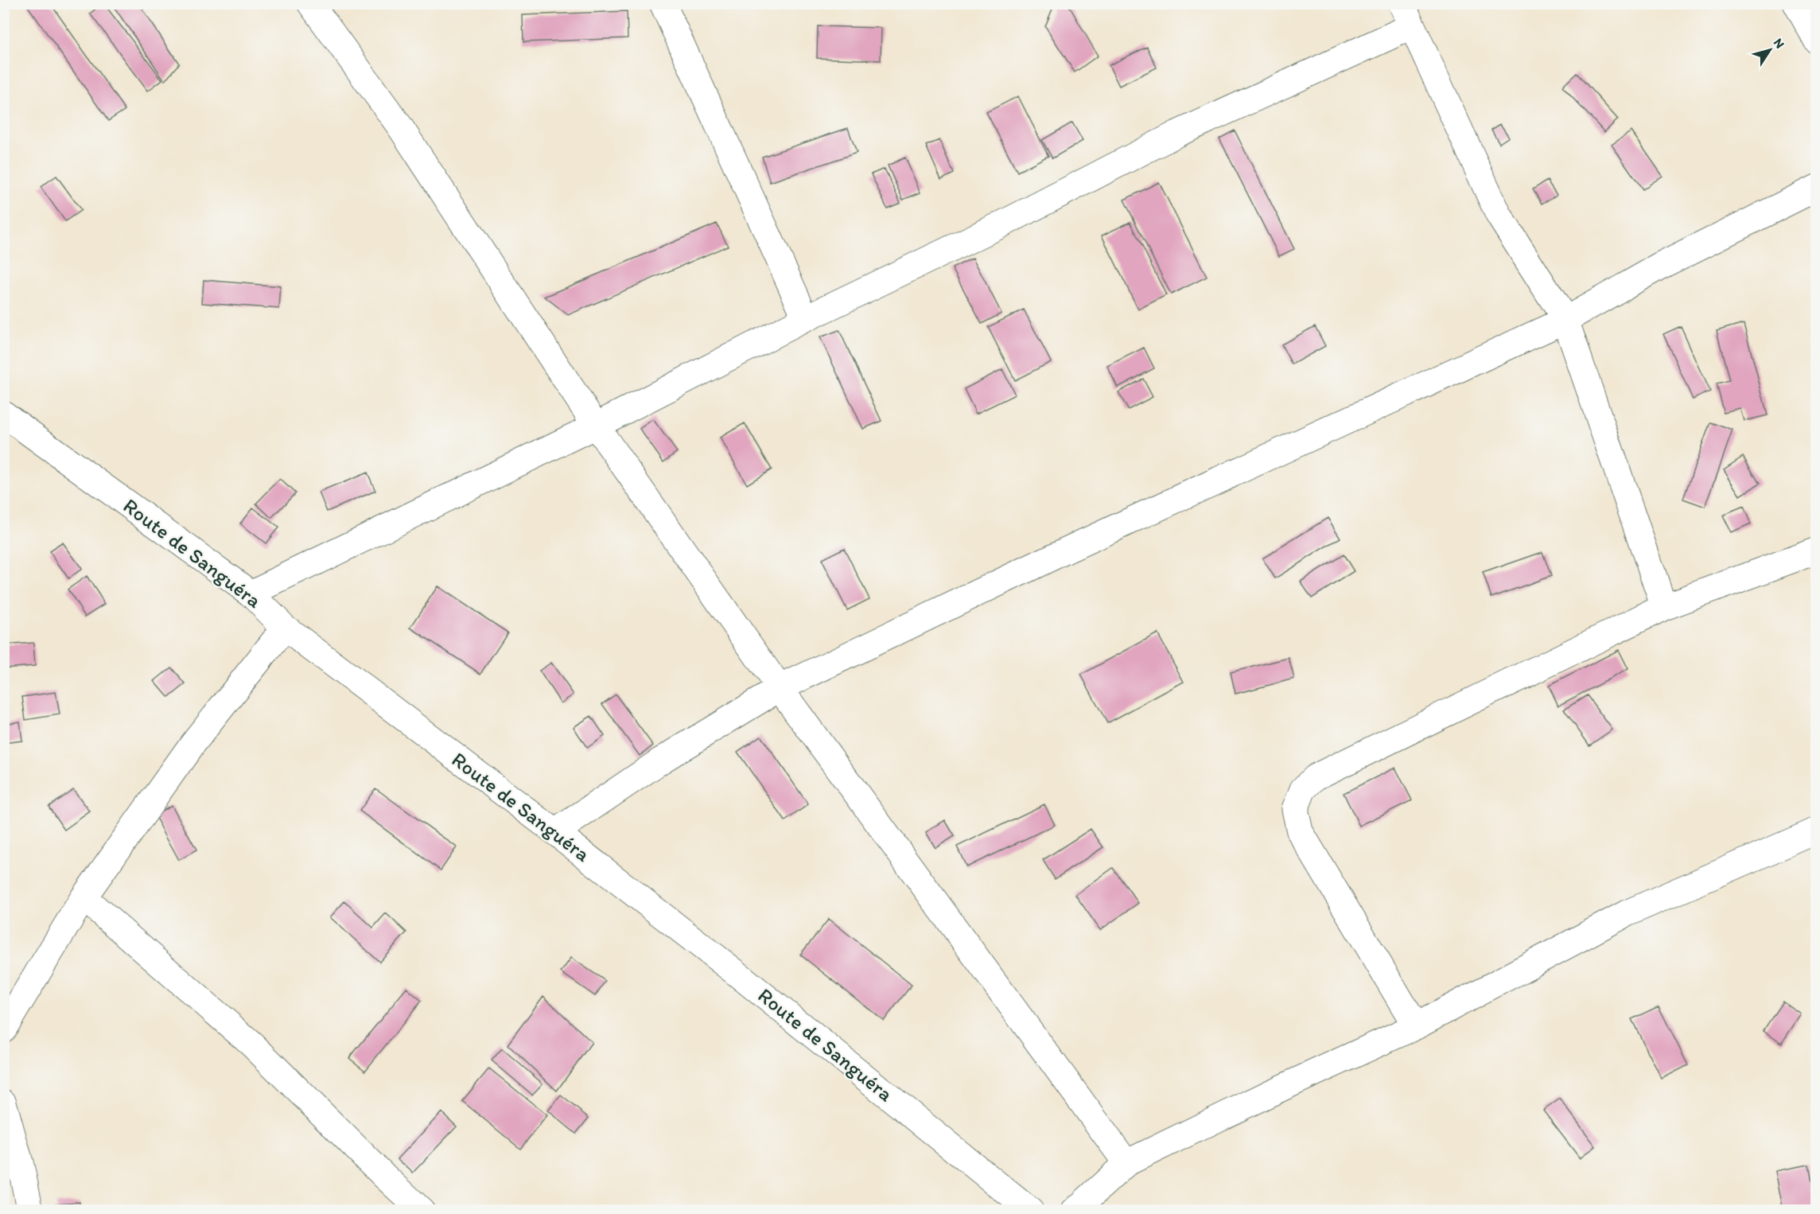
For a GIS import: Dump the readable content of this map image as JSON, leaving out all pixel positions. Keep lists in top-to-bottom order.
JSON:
{
  "streets": {
    "street": ["Route de Sanguéra"]
  },
  "north": "top right"
}
